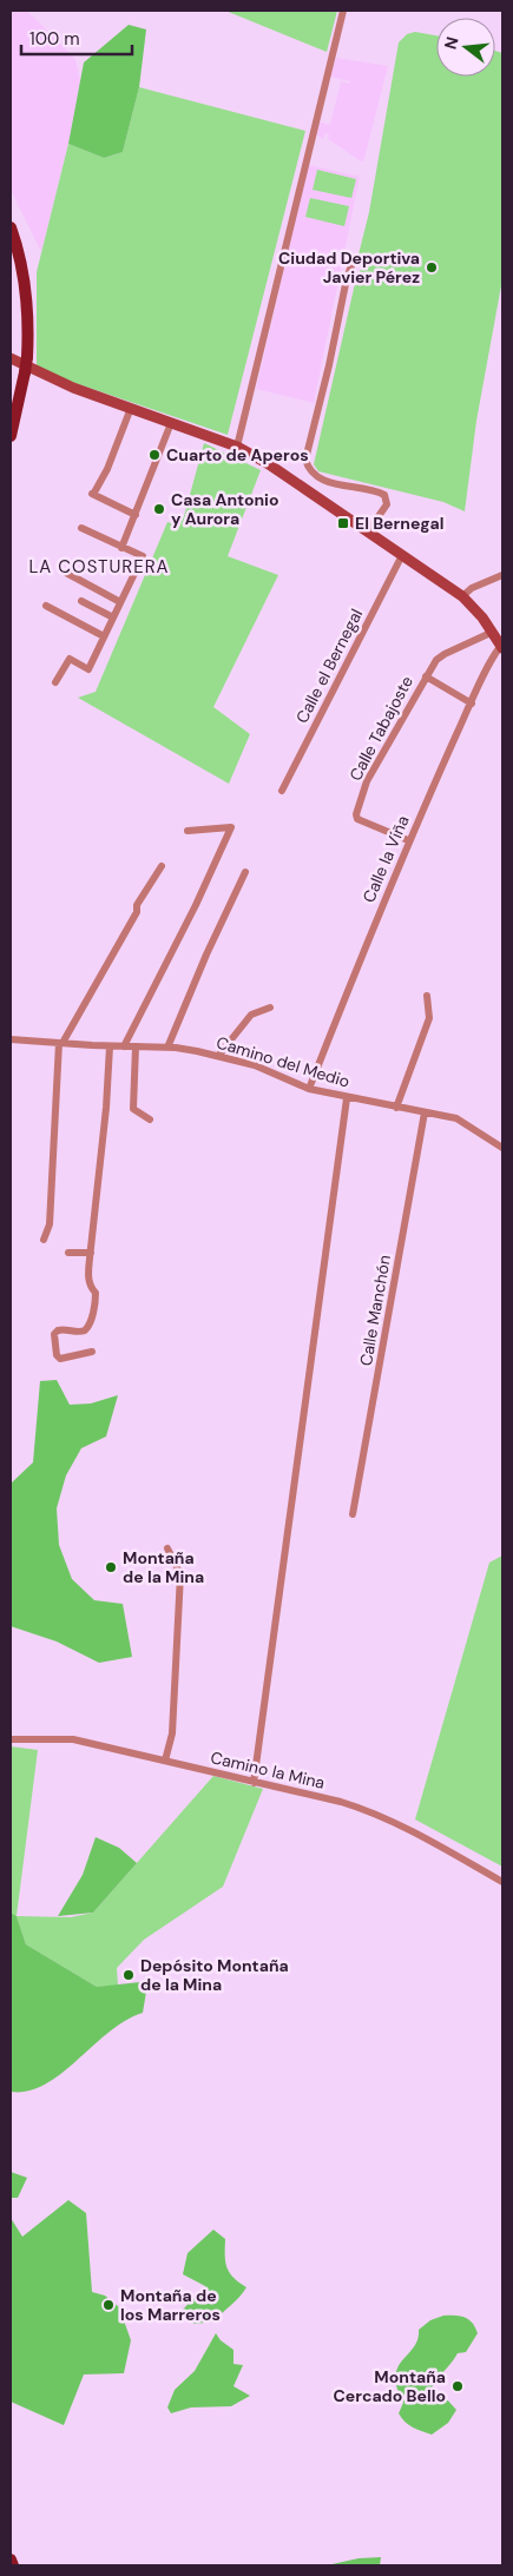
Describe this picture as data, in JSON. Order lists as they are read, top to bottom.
{
  "streets": {
    "street": [
      "Calle el Bernegal",
      "Calle Tabajoste",
      "Calle la Viña",
      "Camino del Medio",
      "Calle Manchón",
      "Camino la Mina"
    ]
  },
  "crossings": [
    ["Calle Tabajoste", "Calle la Viña"],
    ["Calle la Viña", "Camino del Medio"],
    ["Camino del Medio", "Calle Manchón"]
  ],
  "districts": ["LA COSTURERA"],
  "places": {
    "other": [
      "Ciudad Deportiva Javier Pérez",
      "Cuarto de Aperos",
      "Casa Antonio y Aurora",
      "Montaña de la Mina",
      "Depósito Montaña de la Mina",
      "Montaña de los Marreros",
      "Montaña Cercado Bello"
    ],
    "transit": ["El Bernegal"]
  },
  "scale_bar": "100 m",
  "north": "left"
}
